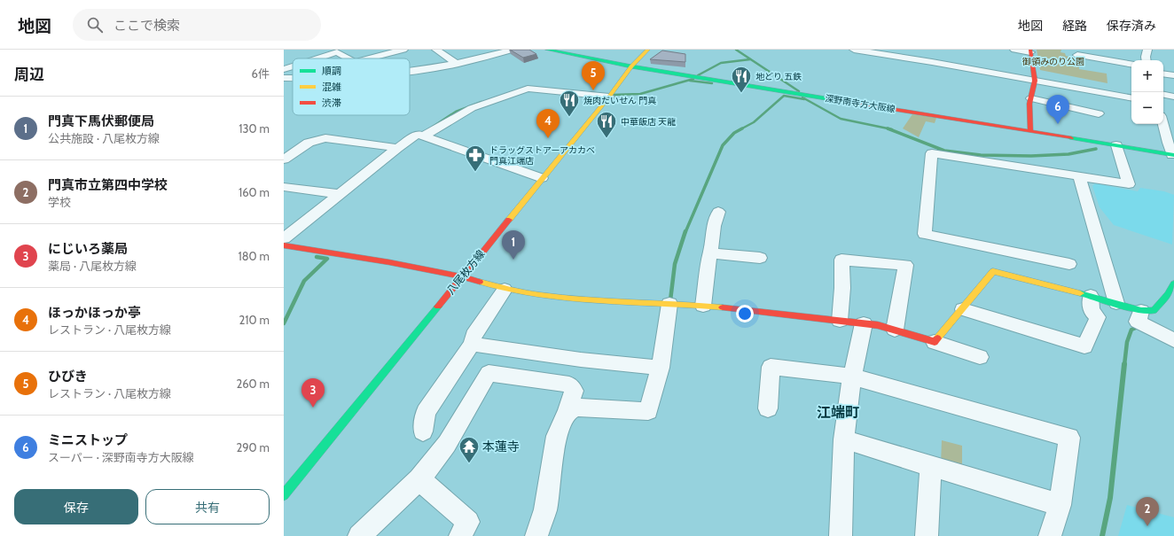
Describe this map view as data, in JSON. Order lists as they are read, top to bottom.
{
  "streets": {
    "main road": ["深野南寺方大阪線", "八尾枚方線"]
  },
  "crossings": [
    ["深野南寺方大阪線", "八尾枚方線"]
  ],
  "districts": ["江端町"],
  "parks": ["御領みのり公園"],
  "places": {
    "restaurant": ["地どり 五鉄", "焼肉だいせん 門真", "中華飯店 天龍"],
    "pharmacy": ["ドラッグストアーアカカベ 門真江端店"],
    "temple": ["本蓮寺"]
  },
  "legend": ["順調", "混雑", "渋滞"],
  "page": {
    "header": "地図",
    "search": "ここで検索",
    "nav": ["地図", "経路", "保存済み"],
    "heading": ["周辺", "6件"],
    "map_buttons": ["+", "−"],
    "pins": [
      "5",
      "6",
      "4",
      "1",
      "3",
      "2"
    ],
    "list": [
      {
        "mark": "1",
        "name": "門真下馬伏郵便局",
        "note": "公共施設 · 八尾枚方線",
        "value": "130 m"
      },
      {
        "mark": "2",
        "name": "門真市立第四中学校",
        "note": "学校",
        "value": "160 m"
      },
      {
        "mark": "3",
        "name": "にじいろ薬局",
        "note": "薬局 · 八尾枚方線",
        "value": "180 m"
      },
      {
        "mark": "4",
        "name": "ほっかほっか亭",
        "note": "レストラン · 八尾枚方線",
        "value": "210 m"
      },
      {
        "mark": "5",
        "name": "ひびき",
        "note": "レストラン · 八尾枚方線",
        "value": "260 m"
      },
      {
        "mark": "6",
        "name": "ミニストップ",
        "note": "スーパー · 深野南寺方大阪線",
        "value": "290 m"
      }
    ],
    "buttons": ["保存", "共有"]
  }
}
